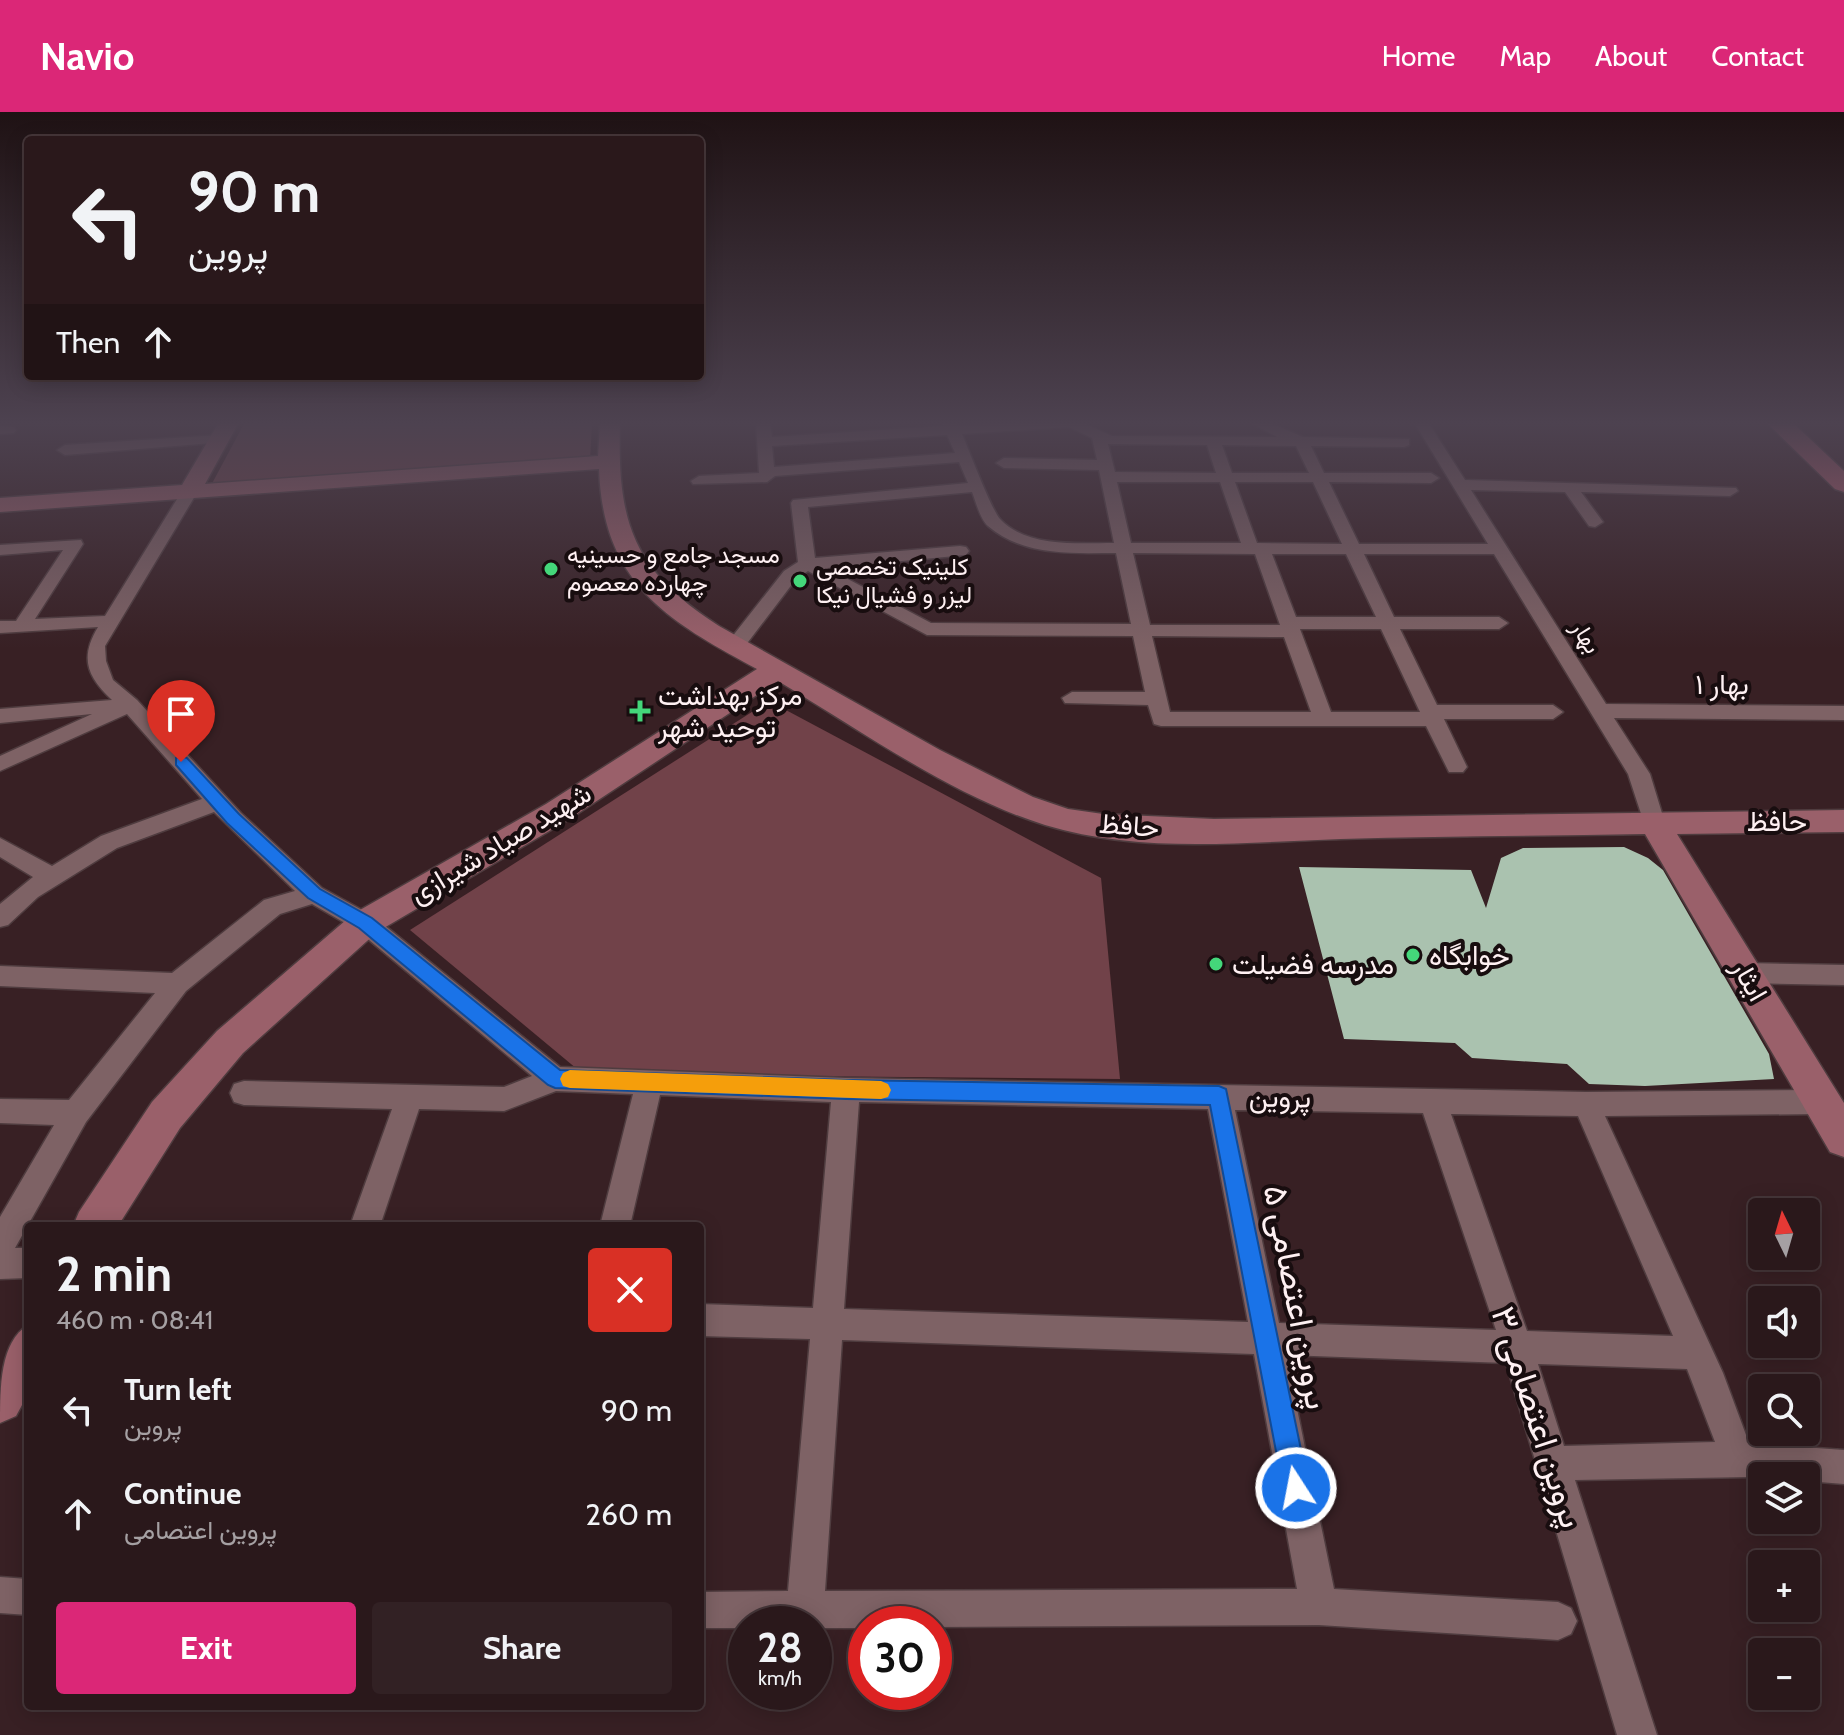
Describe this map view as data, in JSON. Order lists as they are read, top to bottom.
{
  "streets": {
    "main road": ["حافظ", "شهید صیاد شیرازی", "ایثار"],
    "street": [
      "بهار",
      "بهار ۱",
      "پروین",
      "پروین اعتصامی ۵",
      "پروین اعتصامی ۳"
    ]
  },
  "crossings": [
    ["بهار", "بهار ۱"],
    ["بهار", "حافظ"],
    ["بهار", "ایثار"],
    ["حافظ", "شهید صیاد شیرازی"],
    ["حافظ", "ایثار"],
    ["ایثار", "پروین"],
    ["پروین", "پروین اعتصامی ۵"],
    ["پروین", "پروین اعتصامی ۳"]
  ],
  "places": {
    "other": [
      "مسجد جامع و حسینیه چهارده معصوم",
      "کلینیک تخصصی لیزر و فشیال نیکا",
      "خوابگاه",
      "مدرسه فضیلت"
    ],
    "health": ["مرکز بهداشت توحید شهر"]
  },
  "north": "top",
  "page": {
    "header": "Navio",
    "nav": [
      "Home",
      "Map",
      "About",
      "Contact"
    ],
    "turn": ["90 m", "پروین"],
    "then": "Then",
    "map_buttons": ["+", "−"],
    "heading": ["2 min", "460 m · 08:41"],
    "list": [
      {
        "name": "Turn left",
        "note": "پروین",
        "value": "90 m"
      },
      {
        "name": "Continue",
        "note": "پروین اعتصامی",
        "value": "260 m"
      }
    ],
    "buttons": ["Exit", "Share"],
    "speed": "28 km/h",
    "limit": "30"
  }
}
